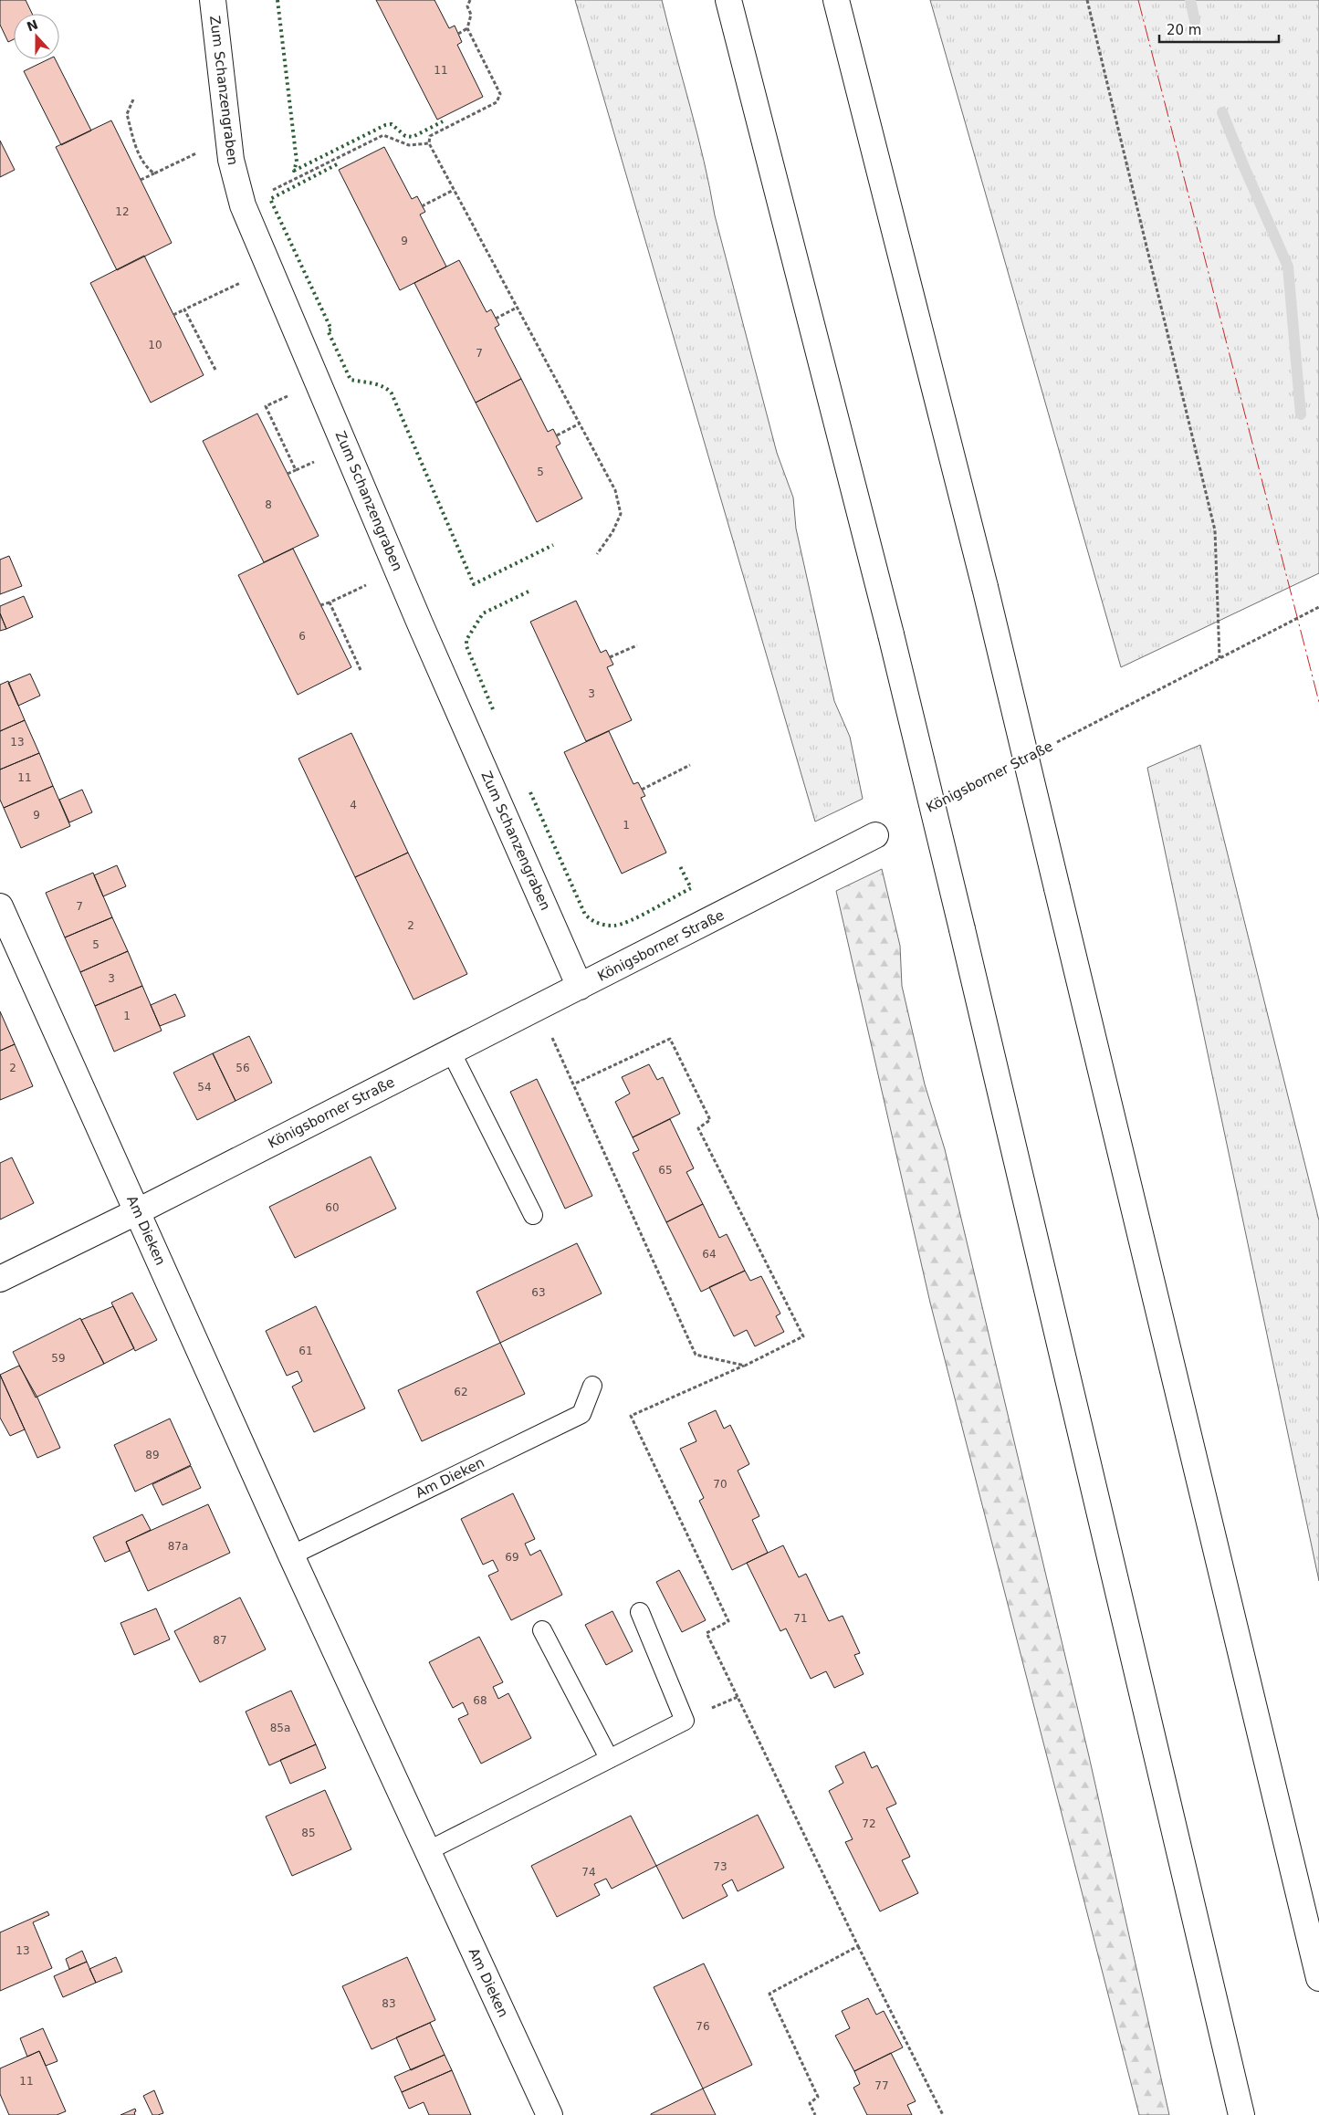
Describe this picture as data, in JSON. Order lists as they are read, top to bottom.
{
  "streets": {
    "main road": ["Zum Schanzengraben", "Königsborner Straße", "Am Dieken"]
  },
  "crossings": [
    ["Zum Schanzengraben", "Königsborner Straße"],
    ["Königsborner Straße", "Am Dieken"]
  ],
  "house_numbers": [
    "11",
    "12",
    "9",
    "10",
    "7",
    "5",
    "8",
    "6",
    "3",
    "13",
    "11",
    "4",
    "9",
    "1",
    "7",
    "2",
    "5",
    "3",
    "1",
    "2",
    "56",
    "54",
    "65",
    "60",
    "64",
    "63",
    "61",
    "59",
    "62",
    "89",
    "70",
    "87a",
    "69",
    "71",
    "87",
    "68",
    "85a",
    "72",
    "85",
    "73",
    "74",
    "13",
    "83",
    "76",
    "11",
    "77"
  ],
  "scale_bar": "20 m",
  "north": "top"
}
